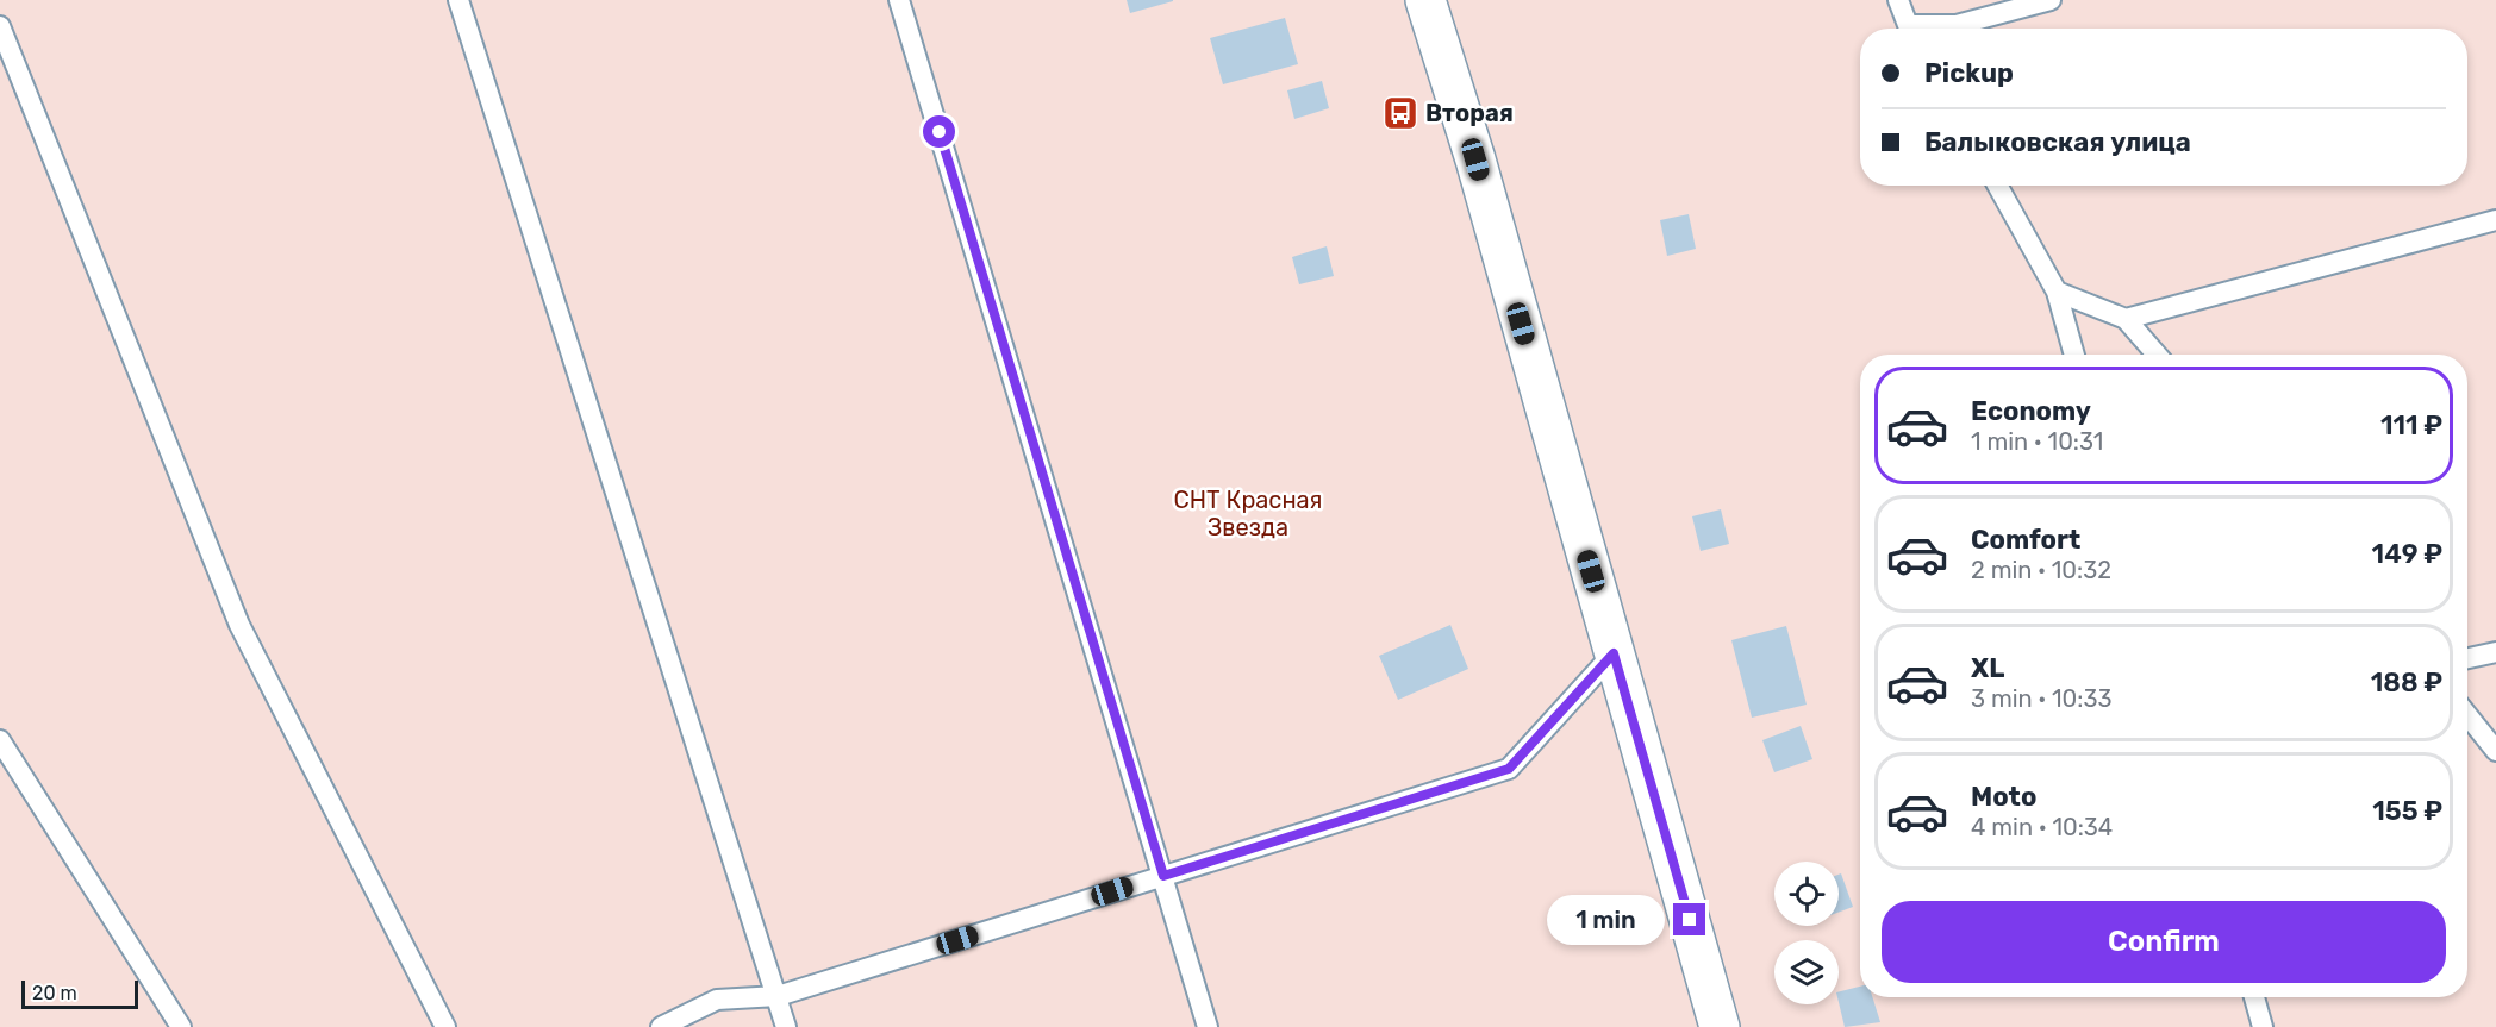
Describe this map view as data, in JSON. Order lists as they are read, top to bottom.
{
  "parks": ["СНТ Красная Звезда"],
  "places": {
    "bus stop": ["Вторая"]
  },
  "scale_bar": "20 m",
  "page": {
    "banner": ["Pickup", "Балыковская улица"],
    "list": [
      {
        "name": "Economy",
        "note": "1 min · 10:31",
        "value": "111 ₽"
      },
      {
        "name": "Comfort",
        "note": "2 min · 10:32",
        "value": "149 ₽"
      },
      {
        "name": "XL",
        "note": "3 min · 10:33",
        "value": "188 ₽"
      },
      {
        "name": "Moto",
        "note": "4 min · 10:34",
        "value": "155 ₽"
      }
    ],
    "buttons": "Confirm",
    "bubble": "1 min",
    "scale": "20 m"
  }
}
